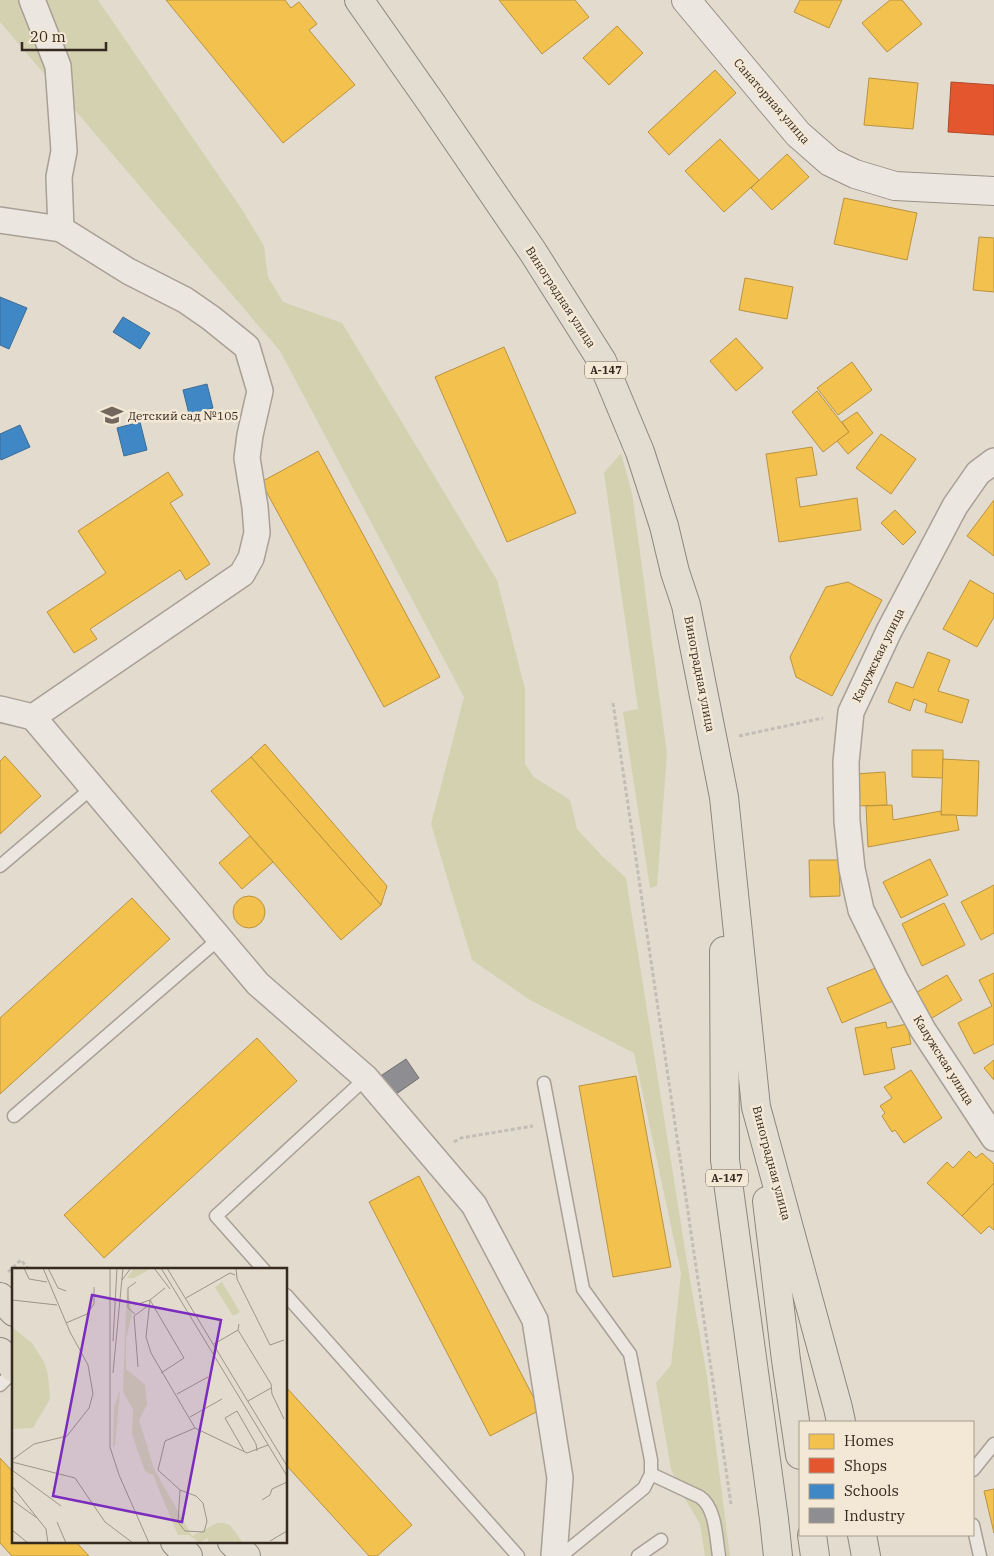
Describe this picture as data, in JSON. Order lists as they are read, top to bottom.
{
  "streets": {
    "main road": ["Виноградная улица", "А-147"],
    "street": ["Санаторная улица", "Калужская улица"]
  },
  "crossings": [
    ["Виноградная улица", "А-147"]
  ],
  "places": {
    "school or university": ["Детский сад №105"]
  },
  "legend": [
    "Homes",
    "Shops",
    "Schools",
    "Industry"
  ],
  "scale_bar": "20 m"
}
